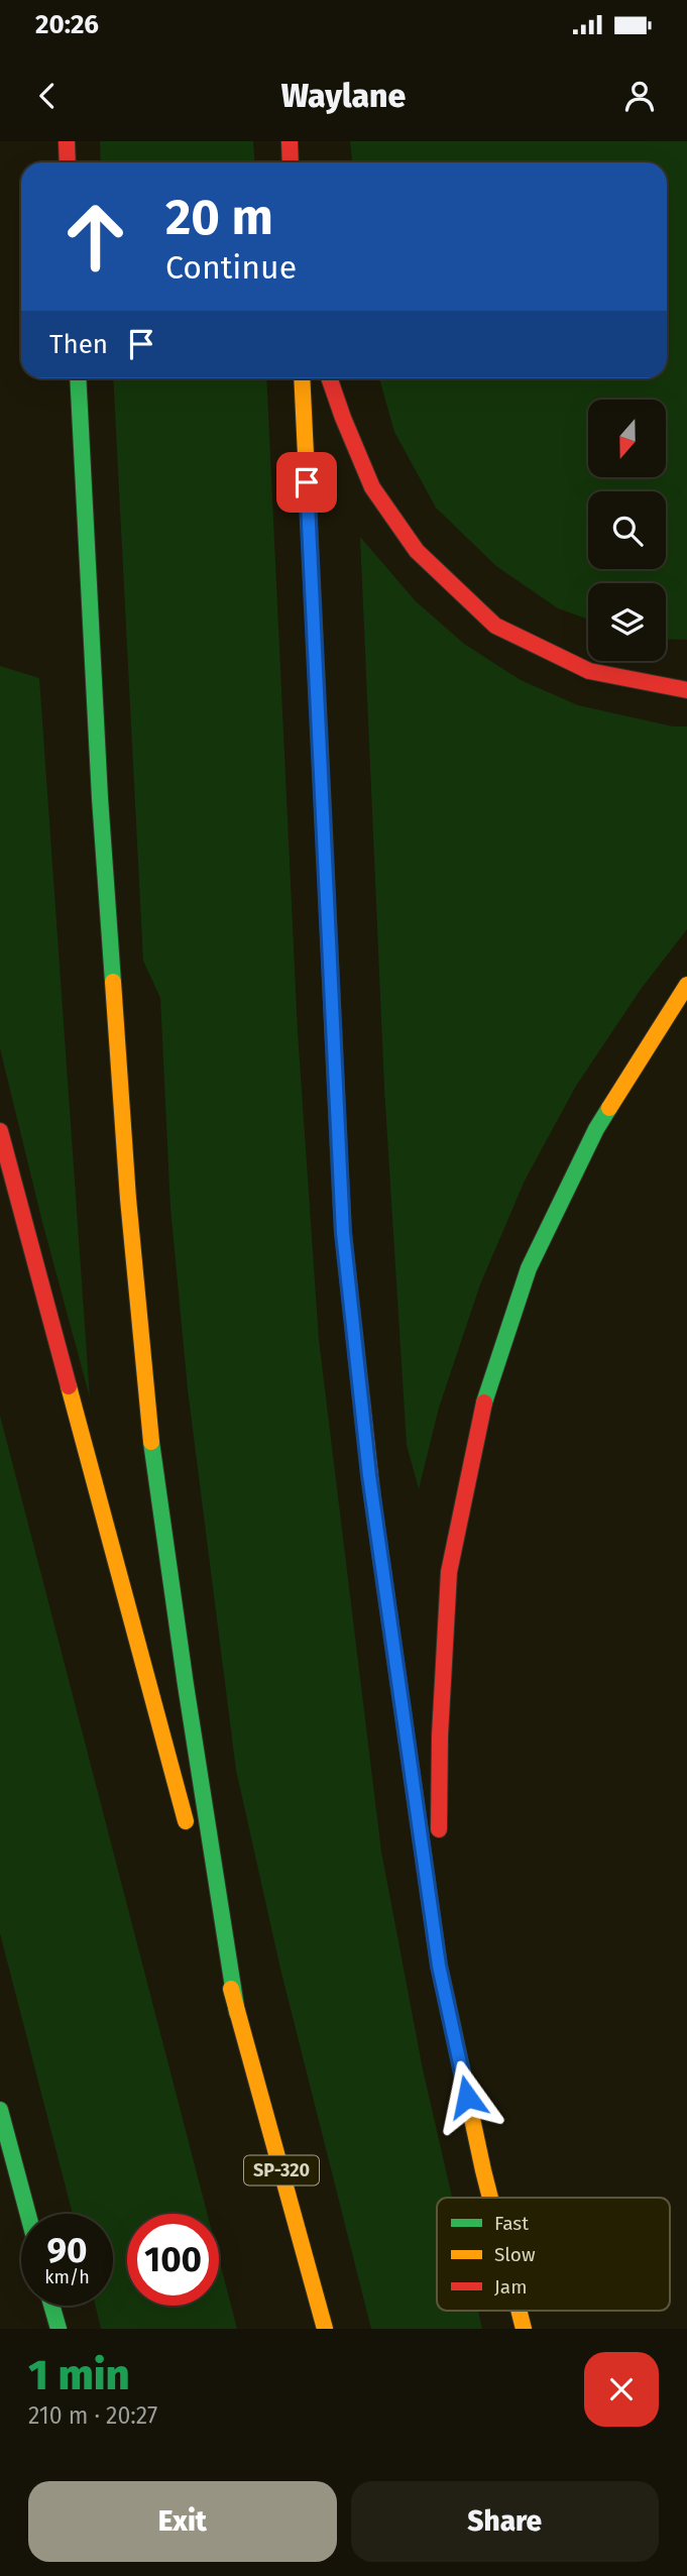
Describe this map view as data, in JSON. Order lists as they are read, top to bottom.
{
  "streets": {
    "main road": ["SP-320"]
  },
  "legend": ["Fast", "Slow", "Jam"],
  "north": "bottom",
  "page": {
    "status": "20:26",
    "header": "Waylane",
    "turn": ["20 m", "Continue"],
    "then": "Then",
    "speed": "90 km/h",
    "limit": "100",
    "heading": ["1 min", "210 m · 20:27"],
    "buttons": ["Exit", "Share"]
  }
}
